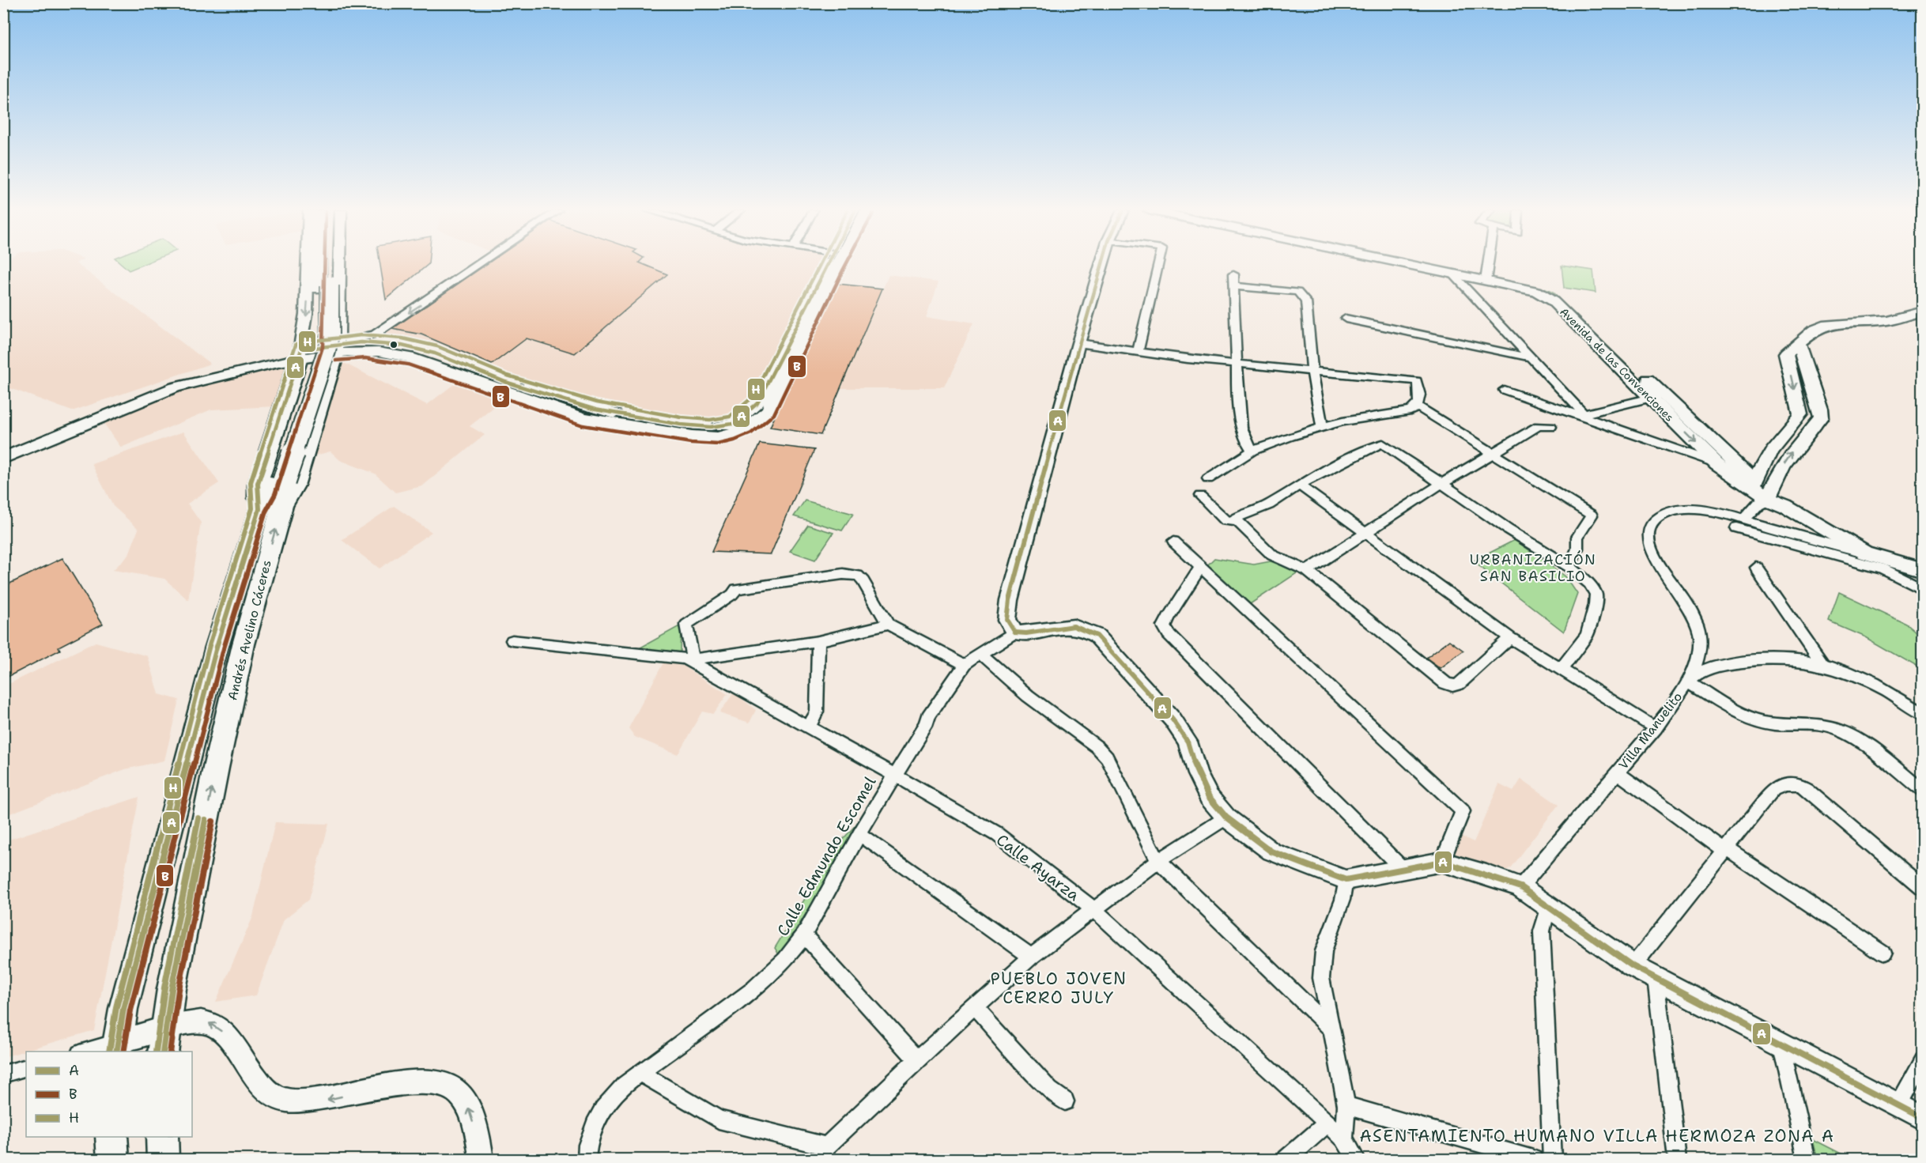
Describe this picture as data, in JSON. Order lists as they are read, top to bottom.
{
  "streets": {
    "highway": ["Andrés Avelino Cáceres"],
    "street": [
      "Avenida de las Convenciones",
      "Villa Manuelito",
      "Calle Edmundo Escomel",
      "Calle Ayarza"
    ]
  },
  "crossings": [
    ["Avenida de las Convenciones", "Villa Manuelito"],
    ["Calle Edmundo Escomel", "Calle Ayarza"]
  ],
  "districts": ["URBANIZACIÓN SAN BASILIO", "PUEBLO JOVEN CERRO JULY", "ASENTAMIENTO HUMANO VILLA HERMOZA ZONA A"],
  "lines": ["transit line A", "transit line B", "transit line H"],
  "legend": ["A", "B", "H"]
}
